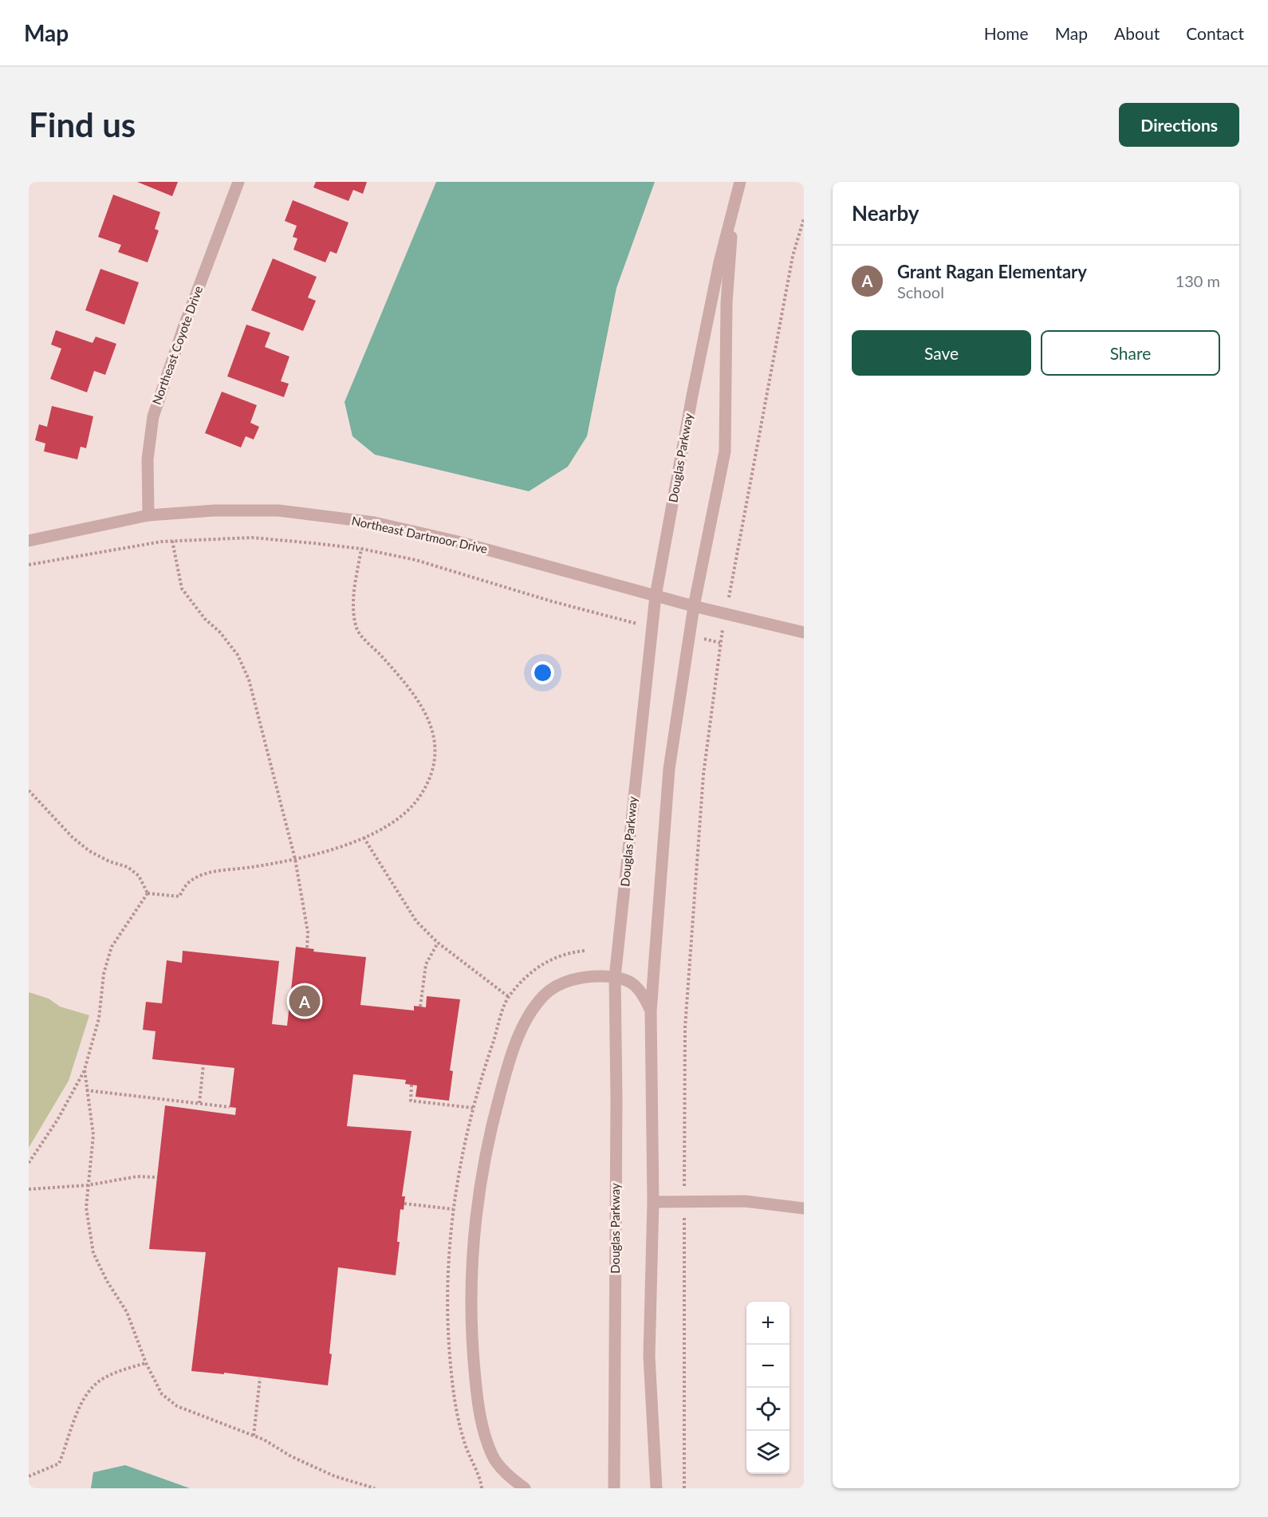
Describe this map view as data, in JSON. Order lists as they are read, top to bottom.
{
  "streets": {
    "street": ["Northeast Coyote Drive", "Douglas Parkway", "Northeast Dartmoor Drive"]
  },
  "crossings": [
    ["Northeast Coyote Drive", "Northeast Dartmoor Drive"],
    ["Douglas Parkway", "Northeast Dartmoor Drive"]
  ],
  "page": {
    "header": "Map",
    "nav": [
      "Home",
      "Map",
      "About",
      "Contact"
    ],
    "buttons": [
      "Directions",
      ["Save", "Share"]
    ],
    "title": "Find us",
    "heading": "Nearby",
    "list": [
      {
        "mark": "A",
        "name": "Grant Ragan Elementary",
        "note": "School",
        "value": "130 m"
      }
    ],
    "pins": "A",
    "map_buttons": ["+", "−"]
  }
}
